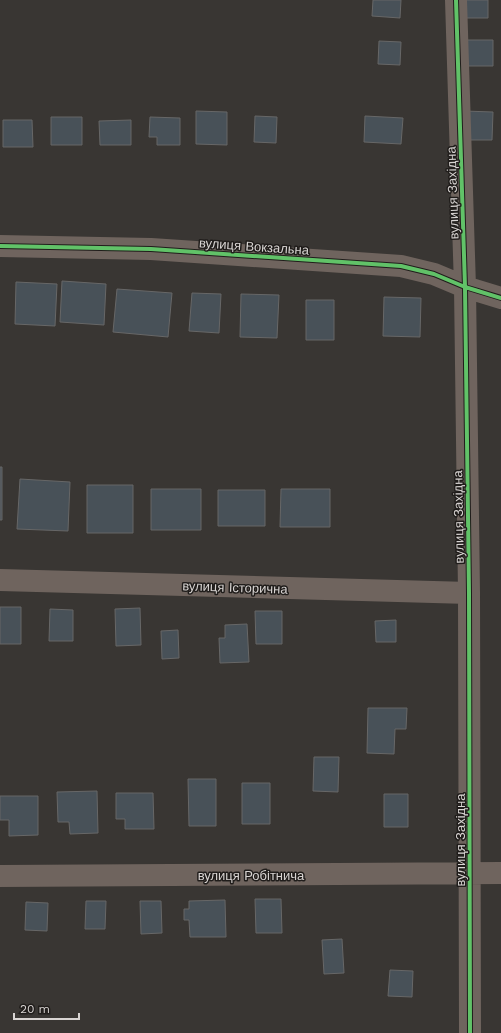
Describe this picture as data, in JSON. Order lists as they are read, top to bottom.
{
  "streets": {
    "street": [
      "вулиця Західна",
      "вулиця Вокзальна",
      "вулиця Історична",
      "вулиця Робітнича"
    ]
  },
  "crossings": [
    ["вулиця Західна", "вулиця Вокзальна"],
    ["вулиця Західна", "вулиця Історична"],
    ["вулиця Західна", "вулиця Робітнича"]
  ],
  "scale_bar": "20 m"
}
